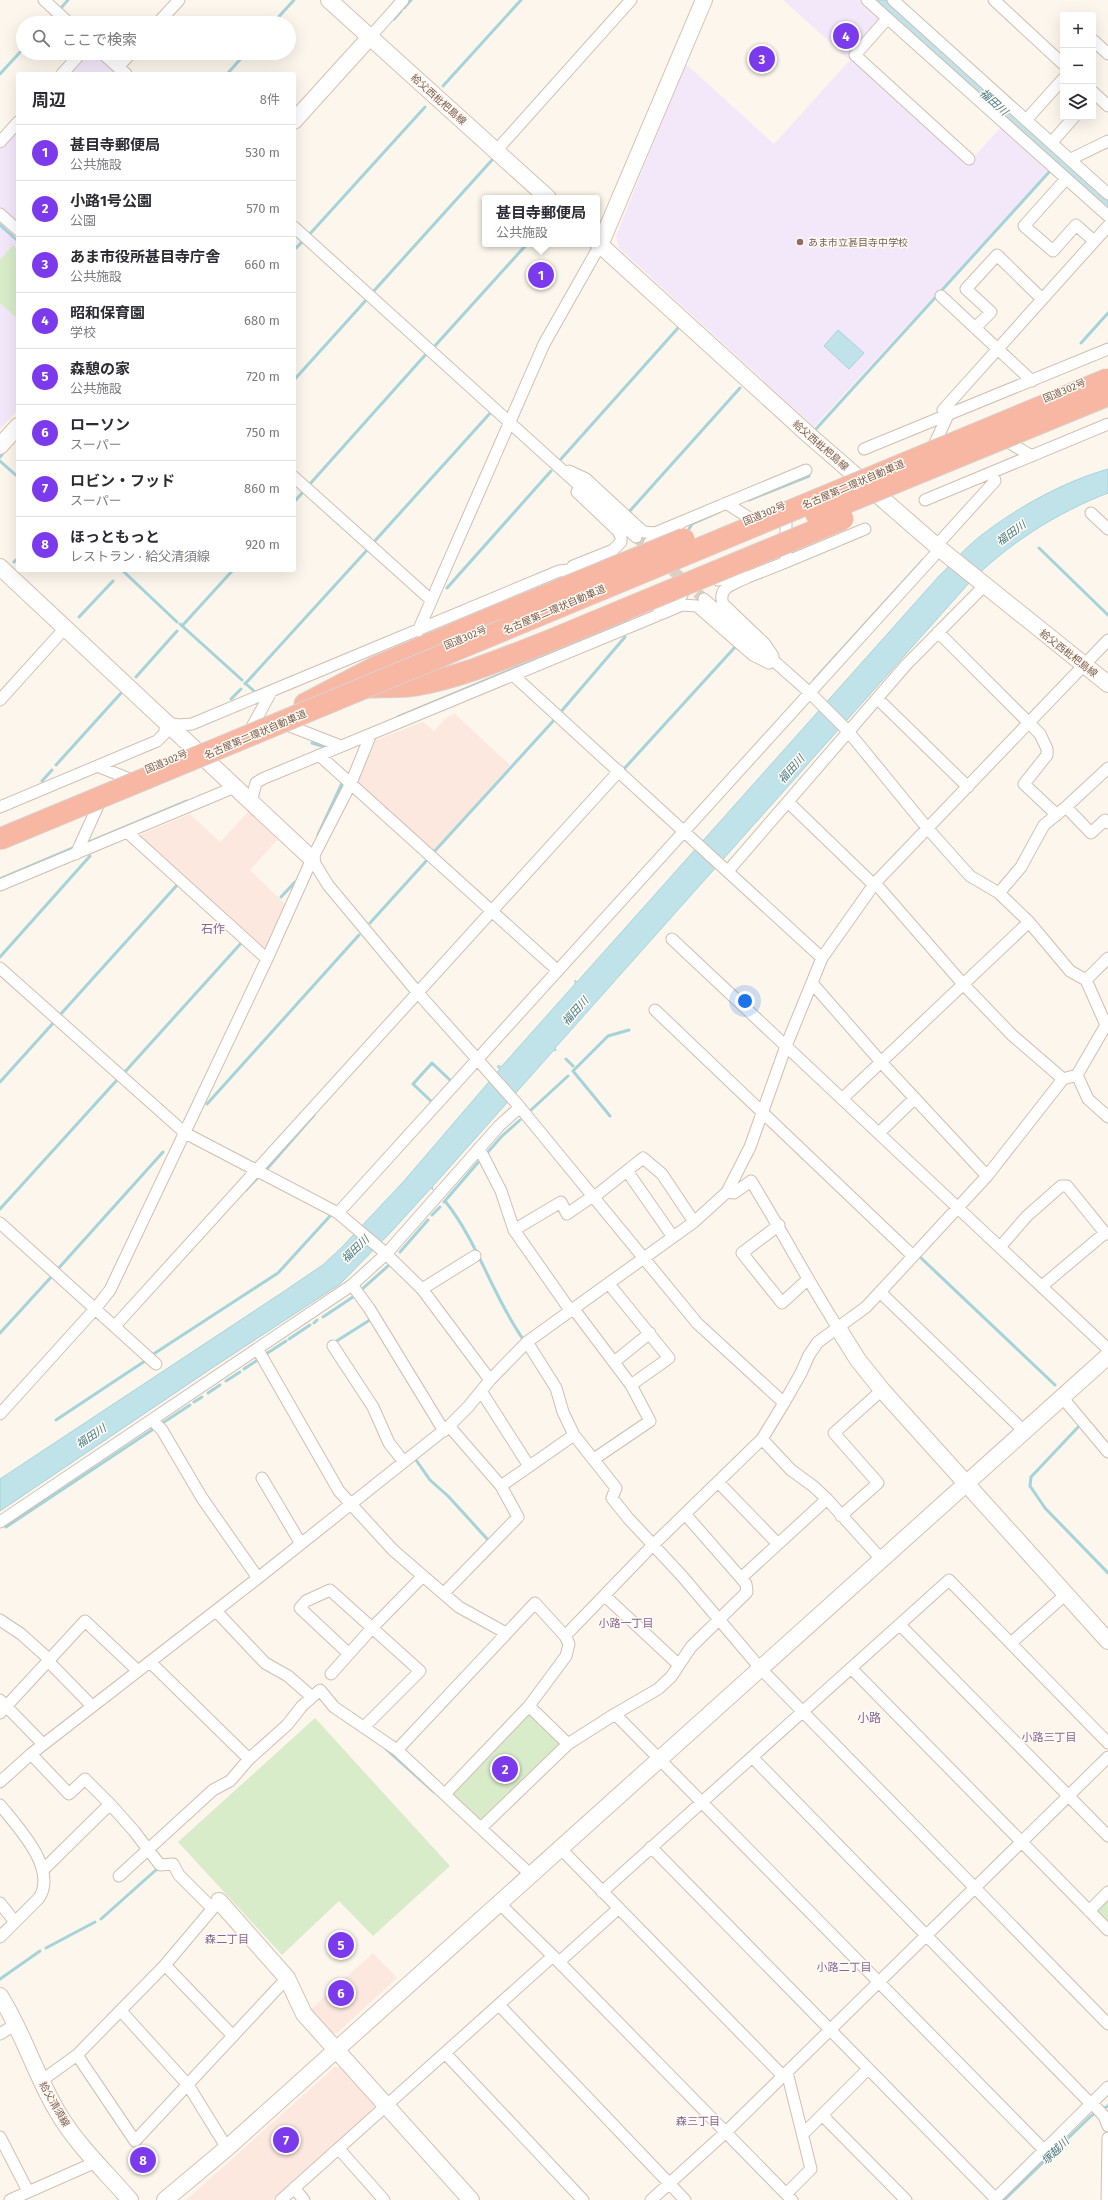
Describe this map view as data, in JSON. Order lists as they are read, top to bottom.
{
  "streets": {
    "highway": ["国道302号", "名古屋第二環状自動車道"],
    "street": ["給父西枇杷島線", "給父清須線"]
  },
  "crossings": [
    ["給父西枇杷島線", "国道302号"]
  ],
  "districts": [
    "石作",
    "小路一丁目",
    "小路",
    "小路三丁目",
    "森二丁目",
    "小路二丁目",
    "森三丁目"
  ],
  "water": ["福田川", "塚越川"],
  "places": ["あま市立甚目寺中学校"],
  "page": {
    "map_buttons": ["+", "−"],
    "search": "ここで検索",
    "pins": [
      "4",
      "3",
      "1",
      "2",
      "5",
      "6",
      "7",
      "8"
    ],
    "heading": ["周辺", "8件"],
    "list": [
      {
        "mark": "1",
        "name": "甚目寺郵便局",
        "note": "公共施設",
        "value": "530 m"
      },
      {
        "mark": "2",
        "name": "小路1号公園",
        "note": "公園",
        "value": "570 m"
      },
      {
        "mark": "3",
        "name": "あま市役所甚目寺庁舎",
        "note": "公共施設",
        "value": "660 m"
      },
      {
        "mark": "4",
        "name": "昭和保育園",
        "note": "学校",
        "value": "680 m"
      },
      {
        "mark": "5",
        "name": "森憩の家",
        "note": "公共施設",
        "value": "720 m"
      },
      {
        "mark": "6",
        "name": "ローソン",
        "note": "スーパー",
        "value": "750 m"
      },
      {
        "mark": "7",
        "name": "ロビン・フッド",
        "note": "スーパー",
        "value": "860 m"
      },
      {
        "mark": "8",
        "name": "ほっともっと",
        "note": "レストラン · 給父清須線",
        "value": "920 m"
      }
    ],
    "popup": ["甚目寺郵便局", "公共施設"]
  }
}
